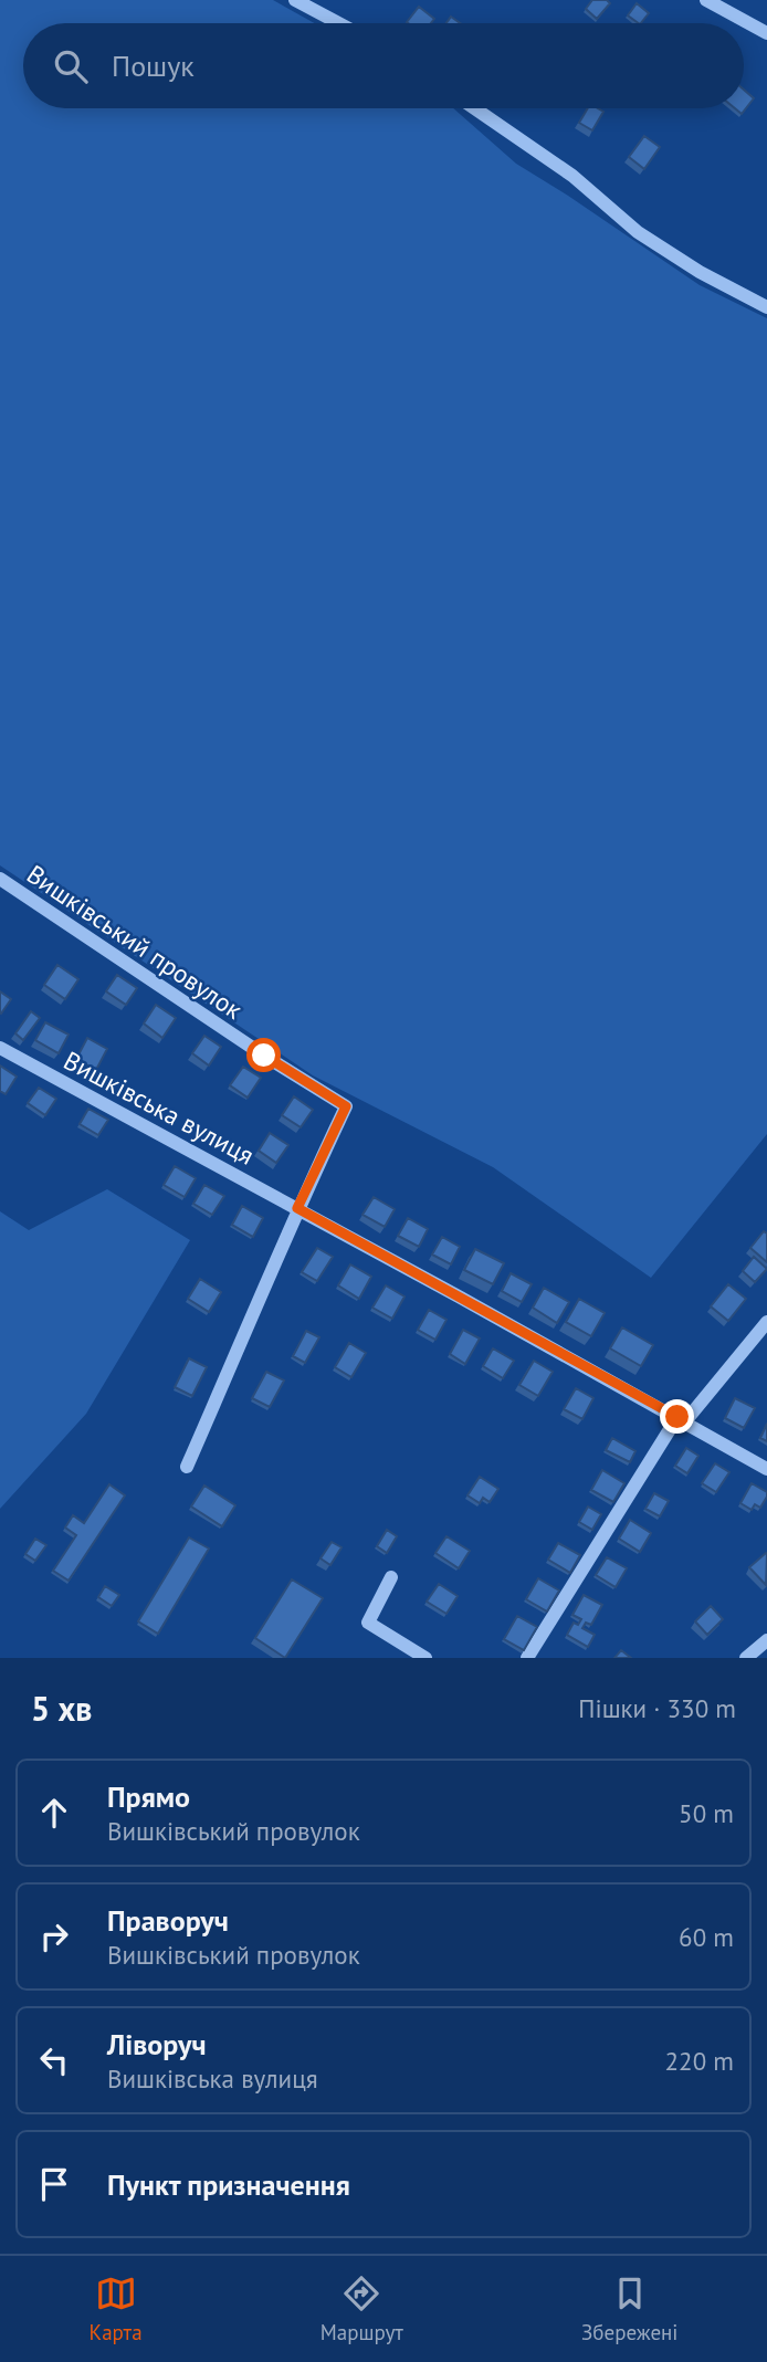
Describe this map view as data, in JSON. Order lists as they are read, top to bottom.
{
  "streets": {
    "street": ["Вишківський провулок", "Вишківська вулиця"]
  },
  "crossings": [
    ["Вишківський провулок", "Вишківська вулиця"]
  ],
  "page": {
    "search": "Пошук",
    "heading": ["5 хв", "Пішки · 330 m"],
    "list": [
      ["Прямо", "Вишківський провулок", "50 m"],
      ["Праворуч", "Вишківський провулок", "60 m"],
      ["Ліворуч", "Вишківська вулиця", "220 m"],
      "Пункт призначення"
    ],
    "nav": ["Карта", "Маршрут", "Збережені"]
  }
}
